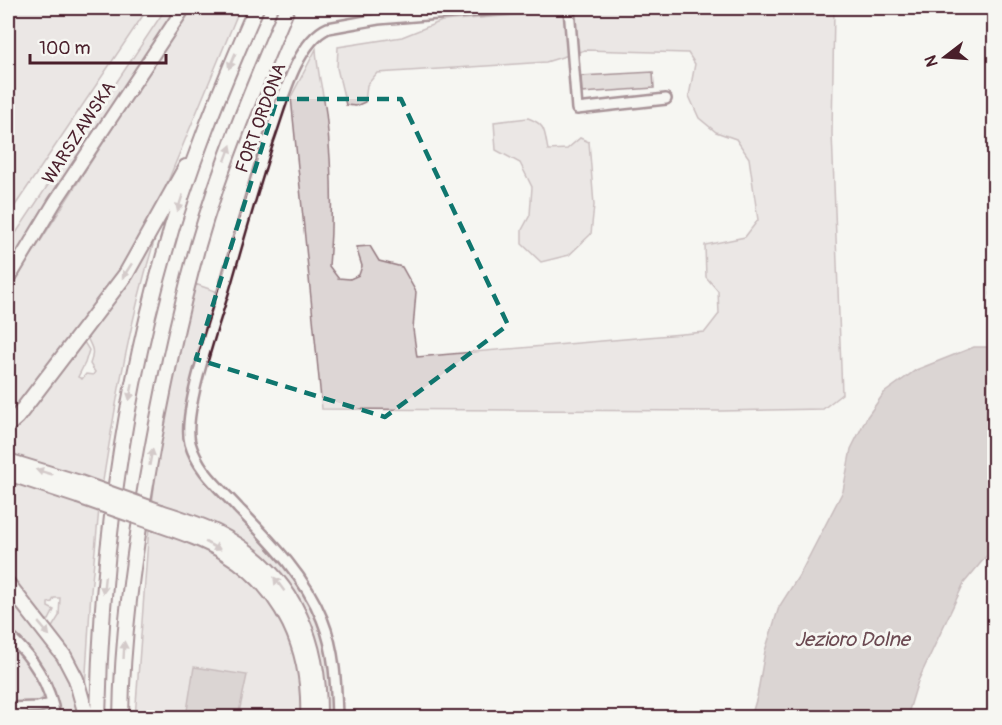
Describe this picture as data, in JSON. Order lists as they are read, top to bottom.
{
  "streets": {
    "main road": ["WARSZAWSKA"],
    "street": ["FORT ORDONA"]
  },
  "water": ["Jezioro Dolne"],
  "scale_bar": "100 m",
  "north": "left"
}
